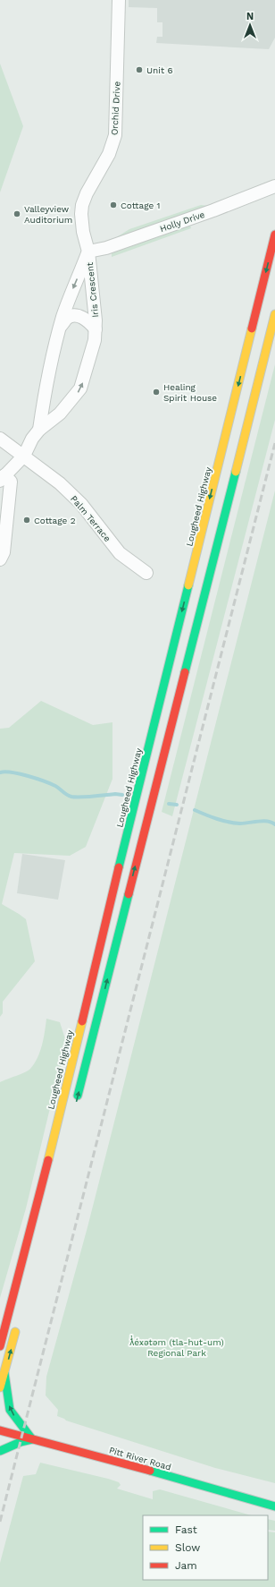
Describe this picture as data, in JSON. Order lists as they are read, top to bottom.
{
  "streets": {
    "main road": ["Lougheed Highway", "Pitt River Road"],
    "street": [
      "Orchid Drive",
      "Holly Drive",
      "Iris Crescent",
      "Palm Terrace"
    ]
  },
  "crossings": [
    ["Orchid Drive", "Holly Drive"],
    ["Orchid Drive", "Iris Crescent"],
    ["Holly Drive", "Iris Crescent"],
    ["Iris Crescent", "Palm Terrace"]
  ],
  "parks": ["ƛ̓éxətəm (tla-hut-um) Regional Park"],
  "places": [
    "Unit 6",
    "Cottage 1",
    "Valleyview Auditorium",
    "Healing Spirit House",
    "Cottage 2"
  ],
  "legend": ["Fast", "Slow", "Jam"],
  "north": "top"
}
